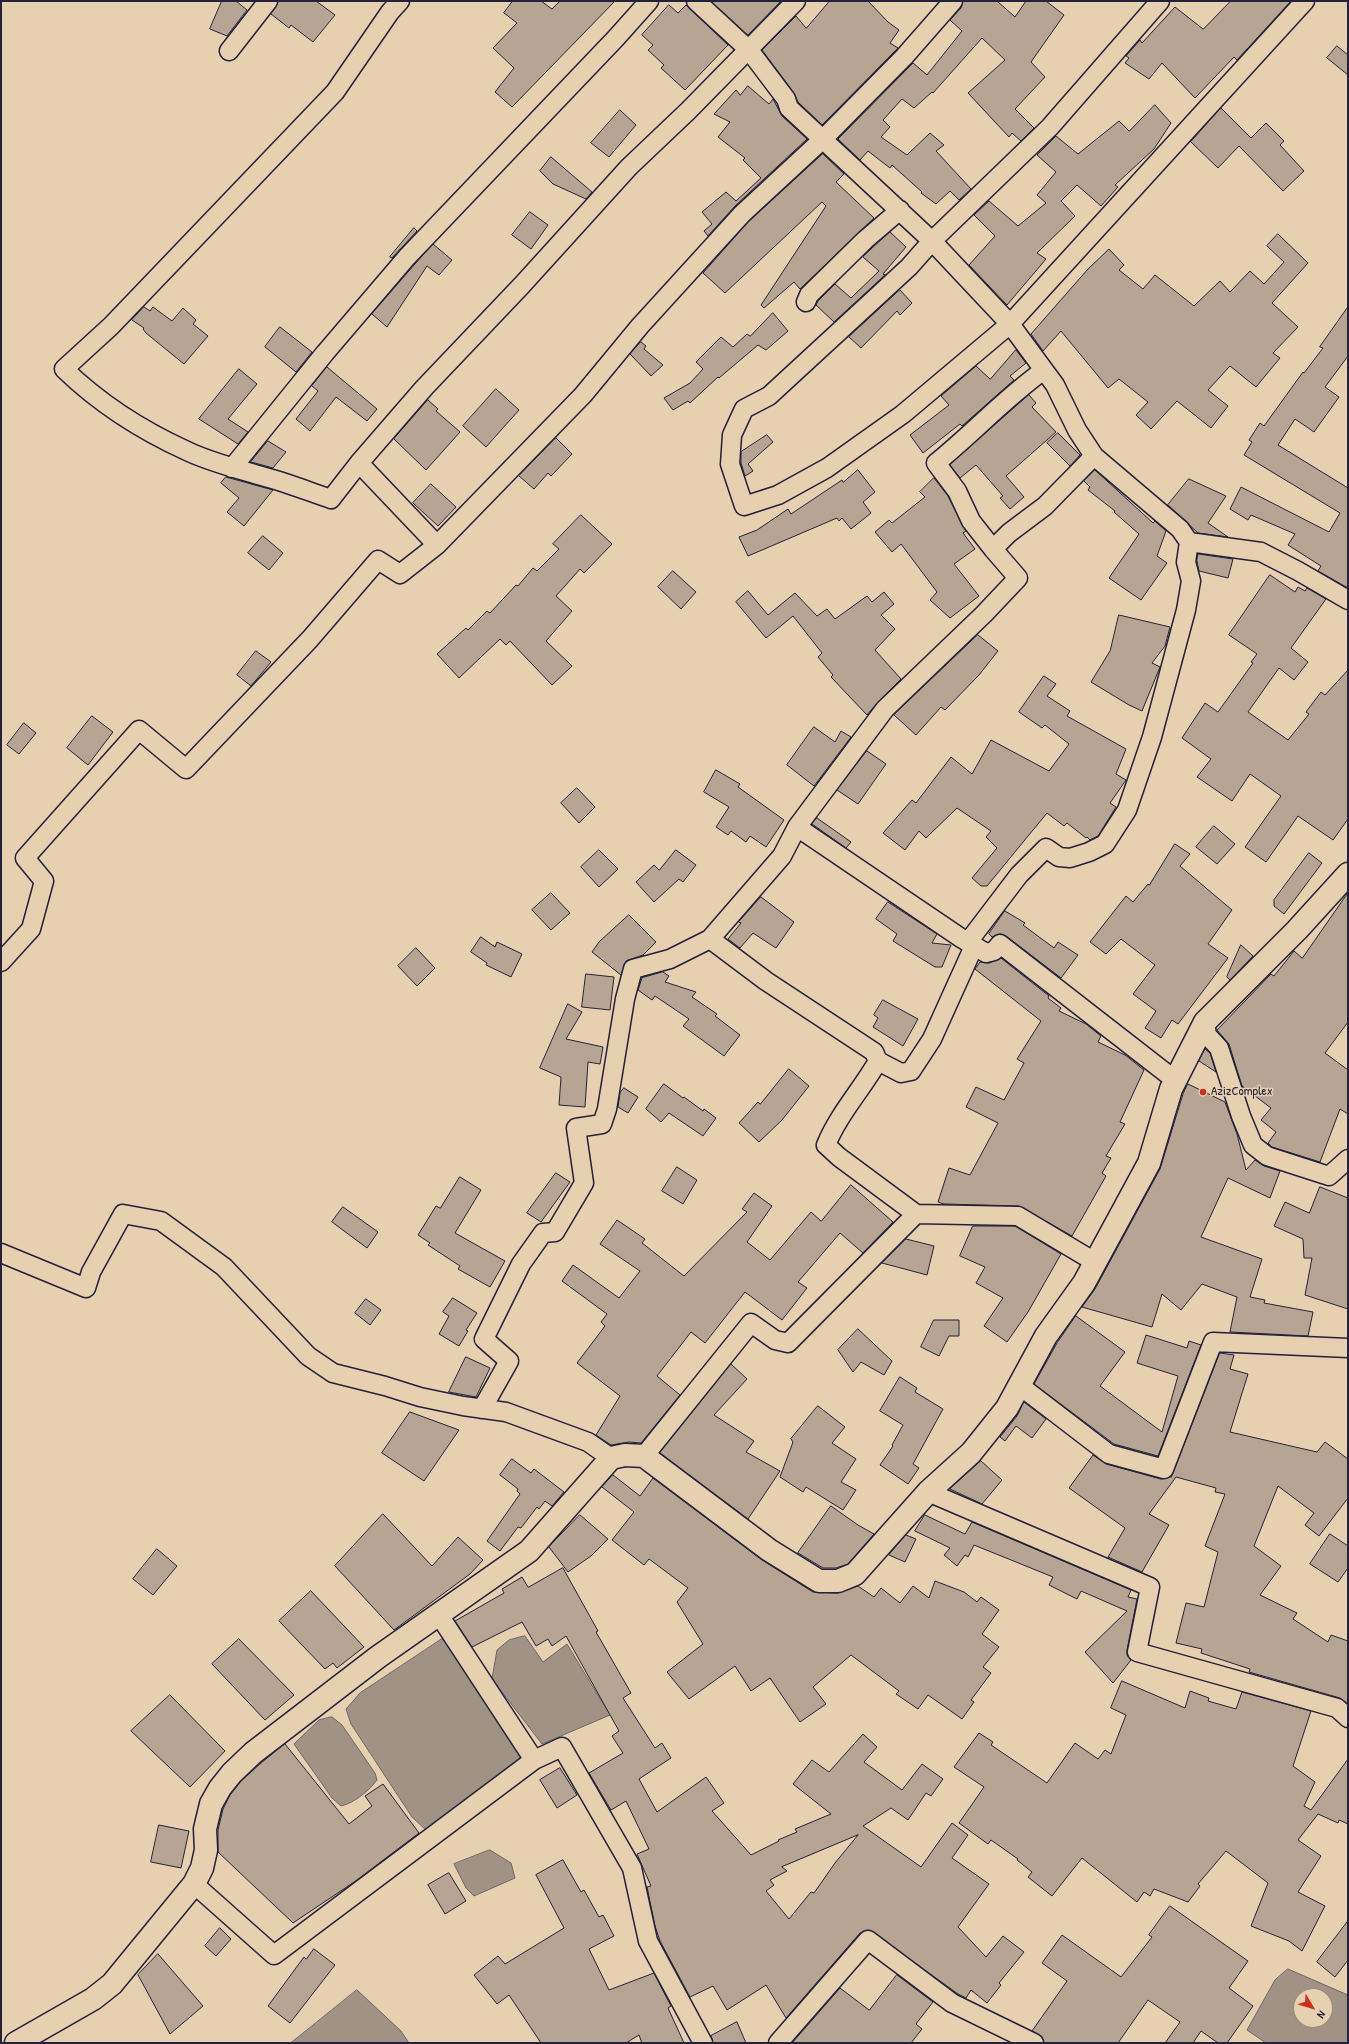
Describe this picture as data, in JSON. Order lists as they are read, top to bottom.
{
  "places": ["AzizComplex"],
  "north": "bottom right"
}
